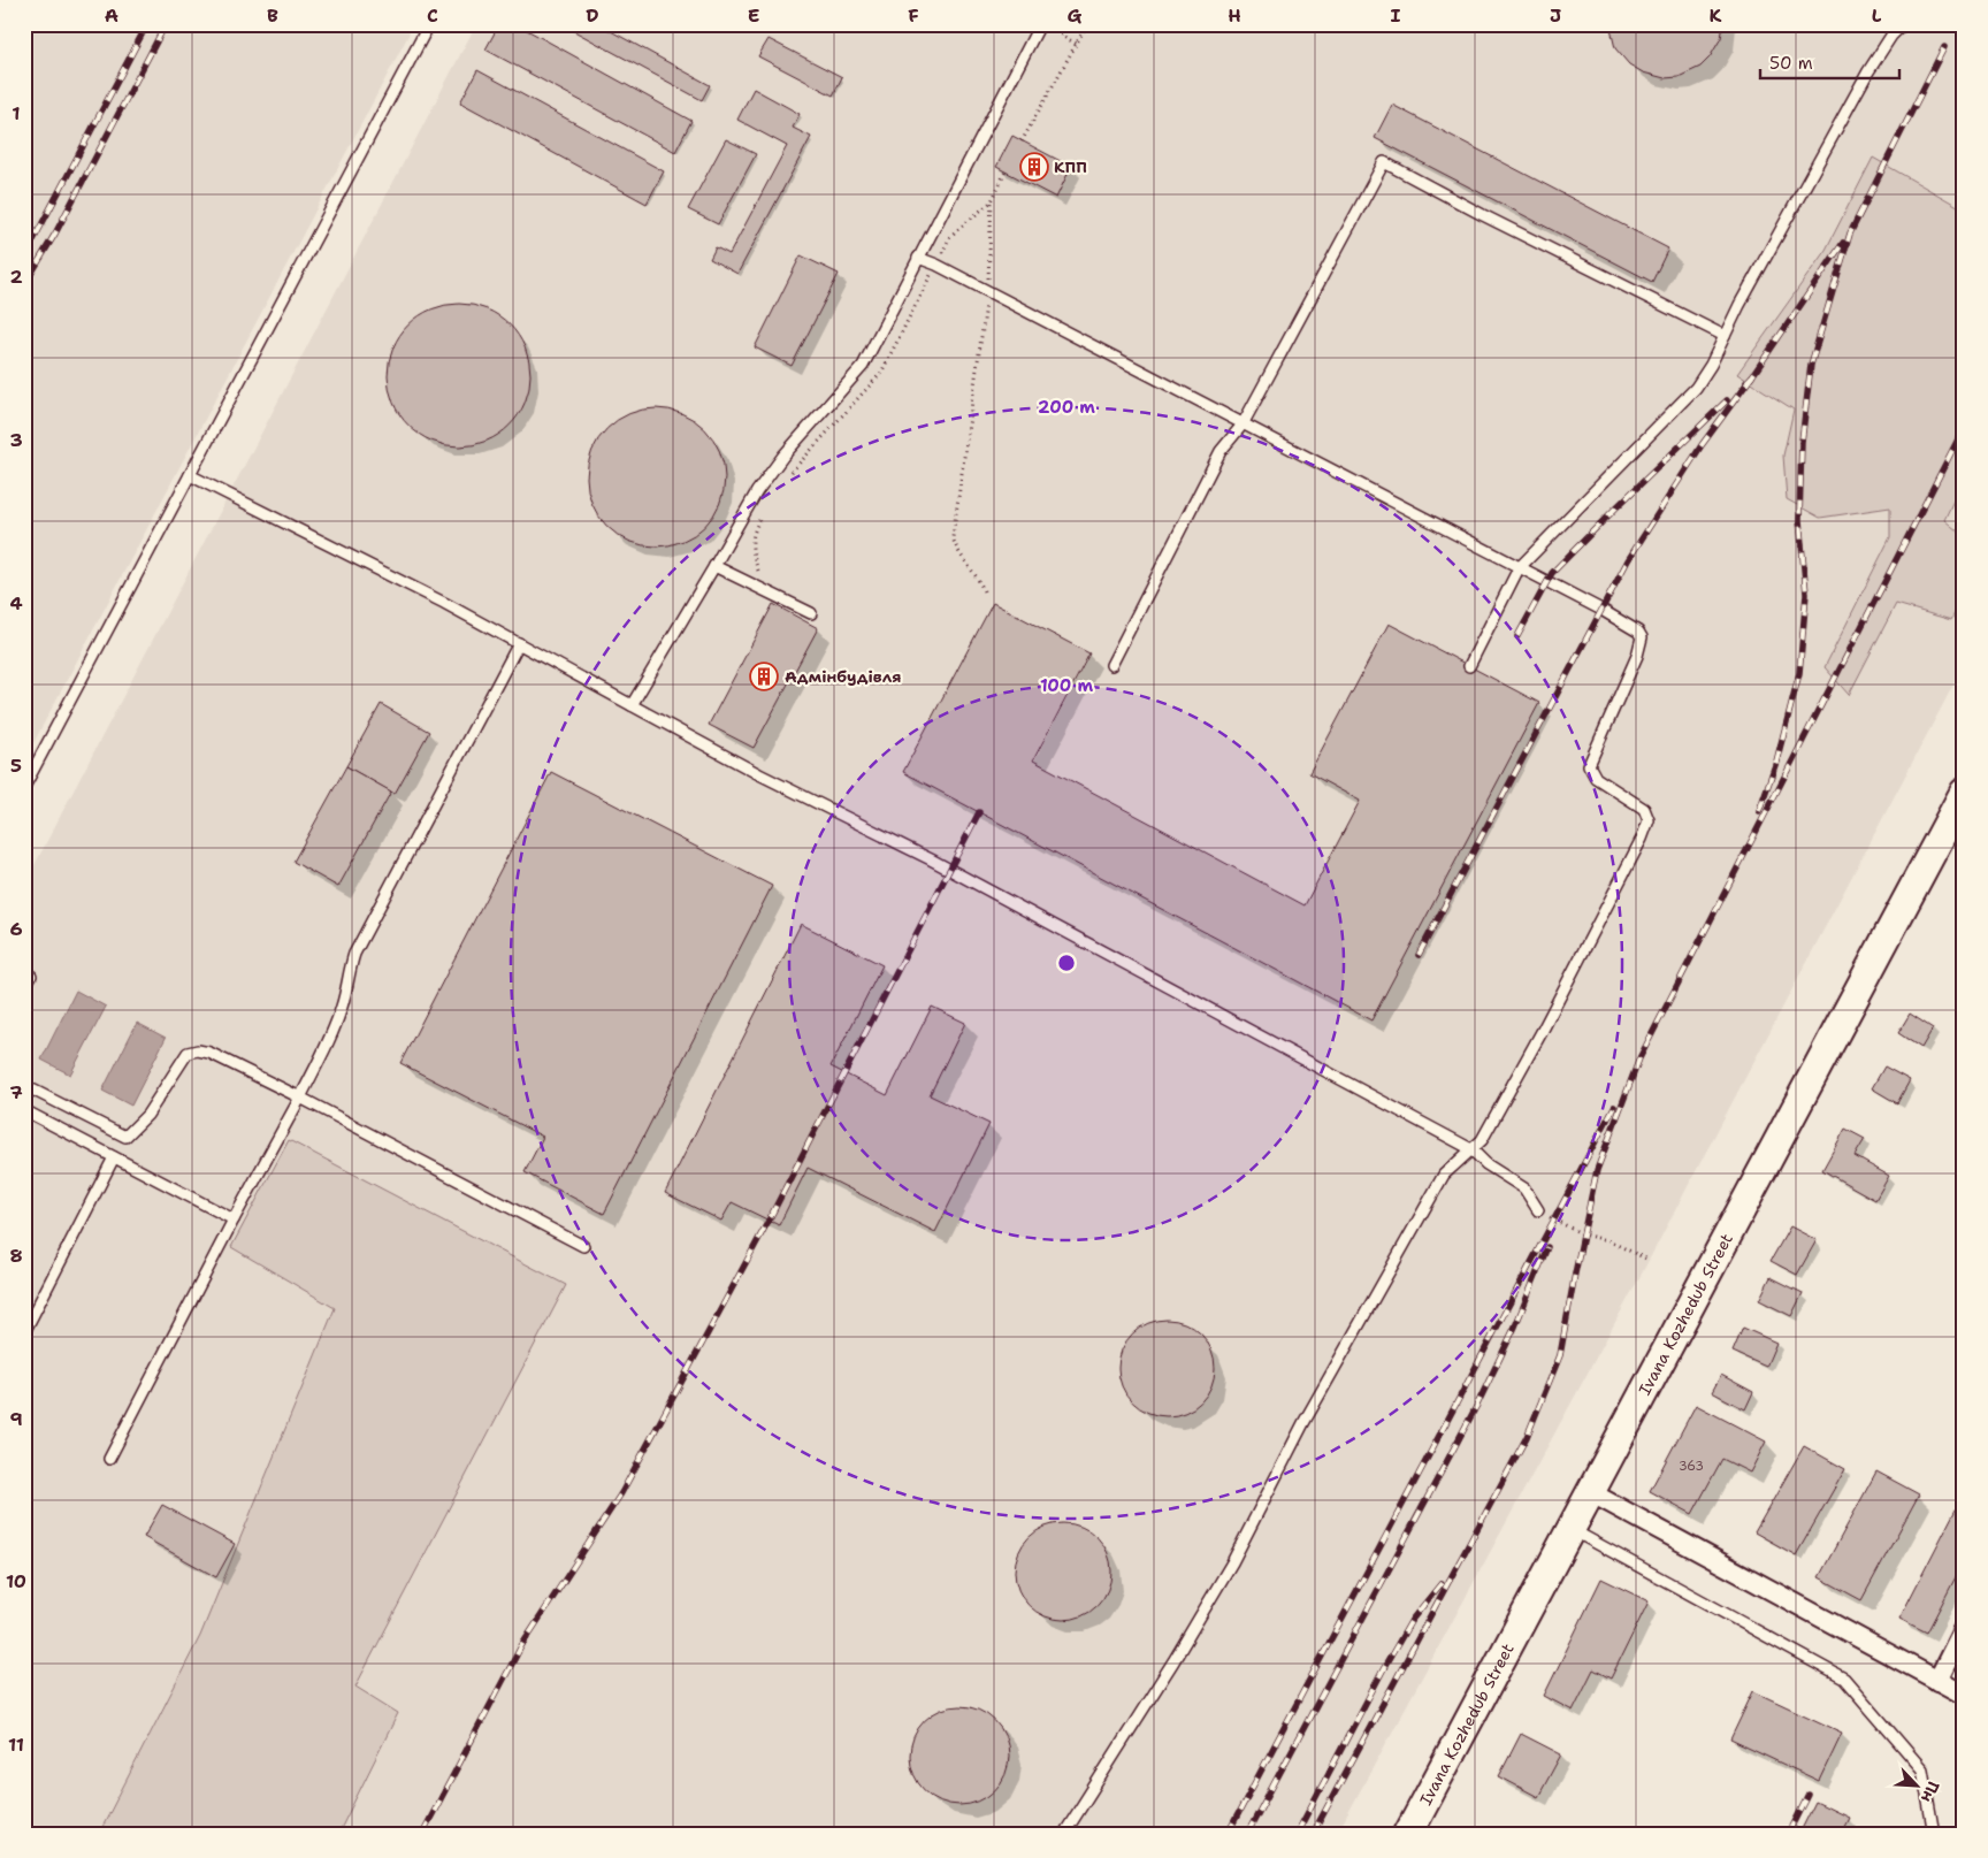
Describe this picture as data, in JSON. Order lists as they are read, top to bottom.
{
  "streets": {
    "street": ["Ivana Kozhedub Street"]
  },
  "places": {
    "building": ["КПП", "Адмінбудівля"]
  },
  "house_numbers": ["363"],
  "scale_bar": "50 m",
  "north": "bottom right",
  "grid": {
    "columns": [
      "A",
      "B",
      "C",
      "D",
      "E",
      "F",
      "G",
      "H",
      "I",
      "J",
      "K",
      "L"
    ],
    "rows": [
      "1",
      "2",
      "3",
      "4",
      "5",
      "6",
      "7",
      "8",
      "9",
      "10",
      "11"
    ]
  },
  "rings": ["200 m", "100 m"]
}
